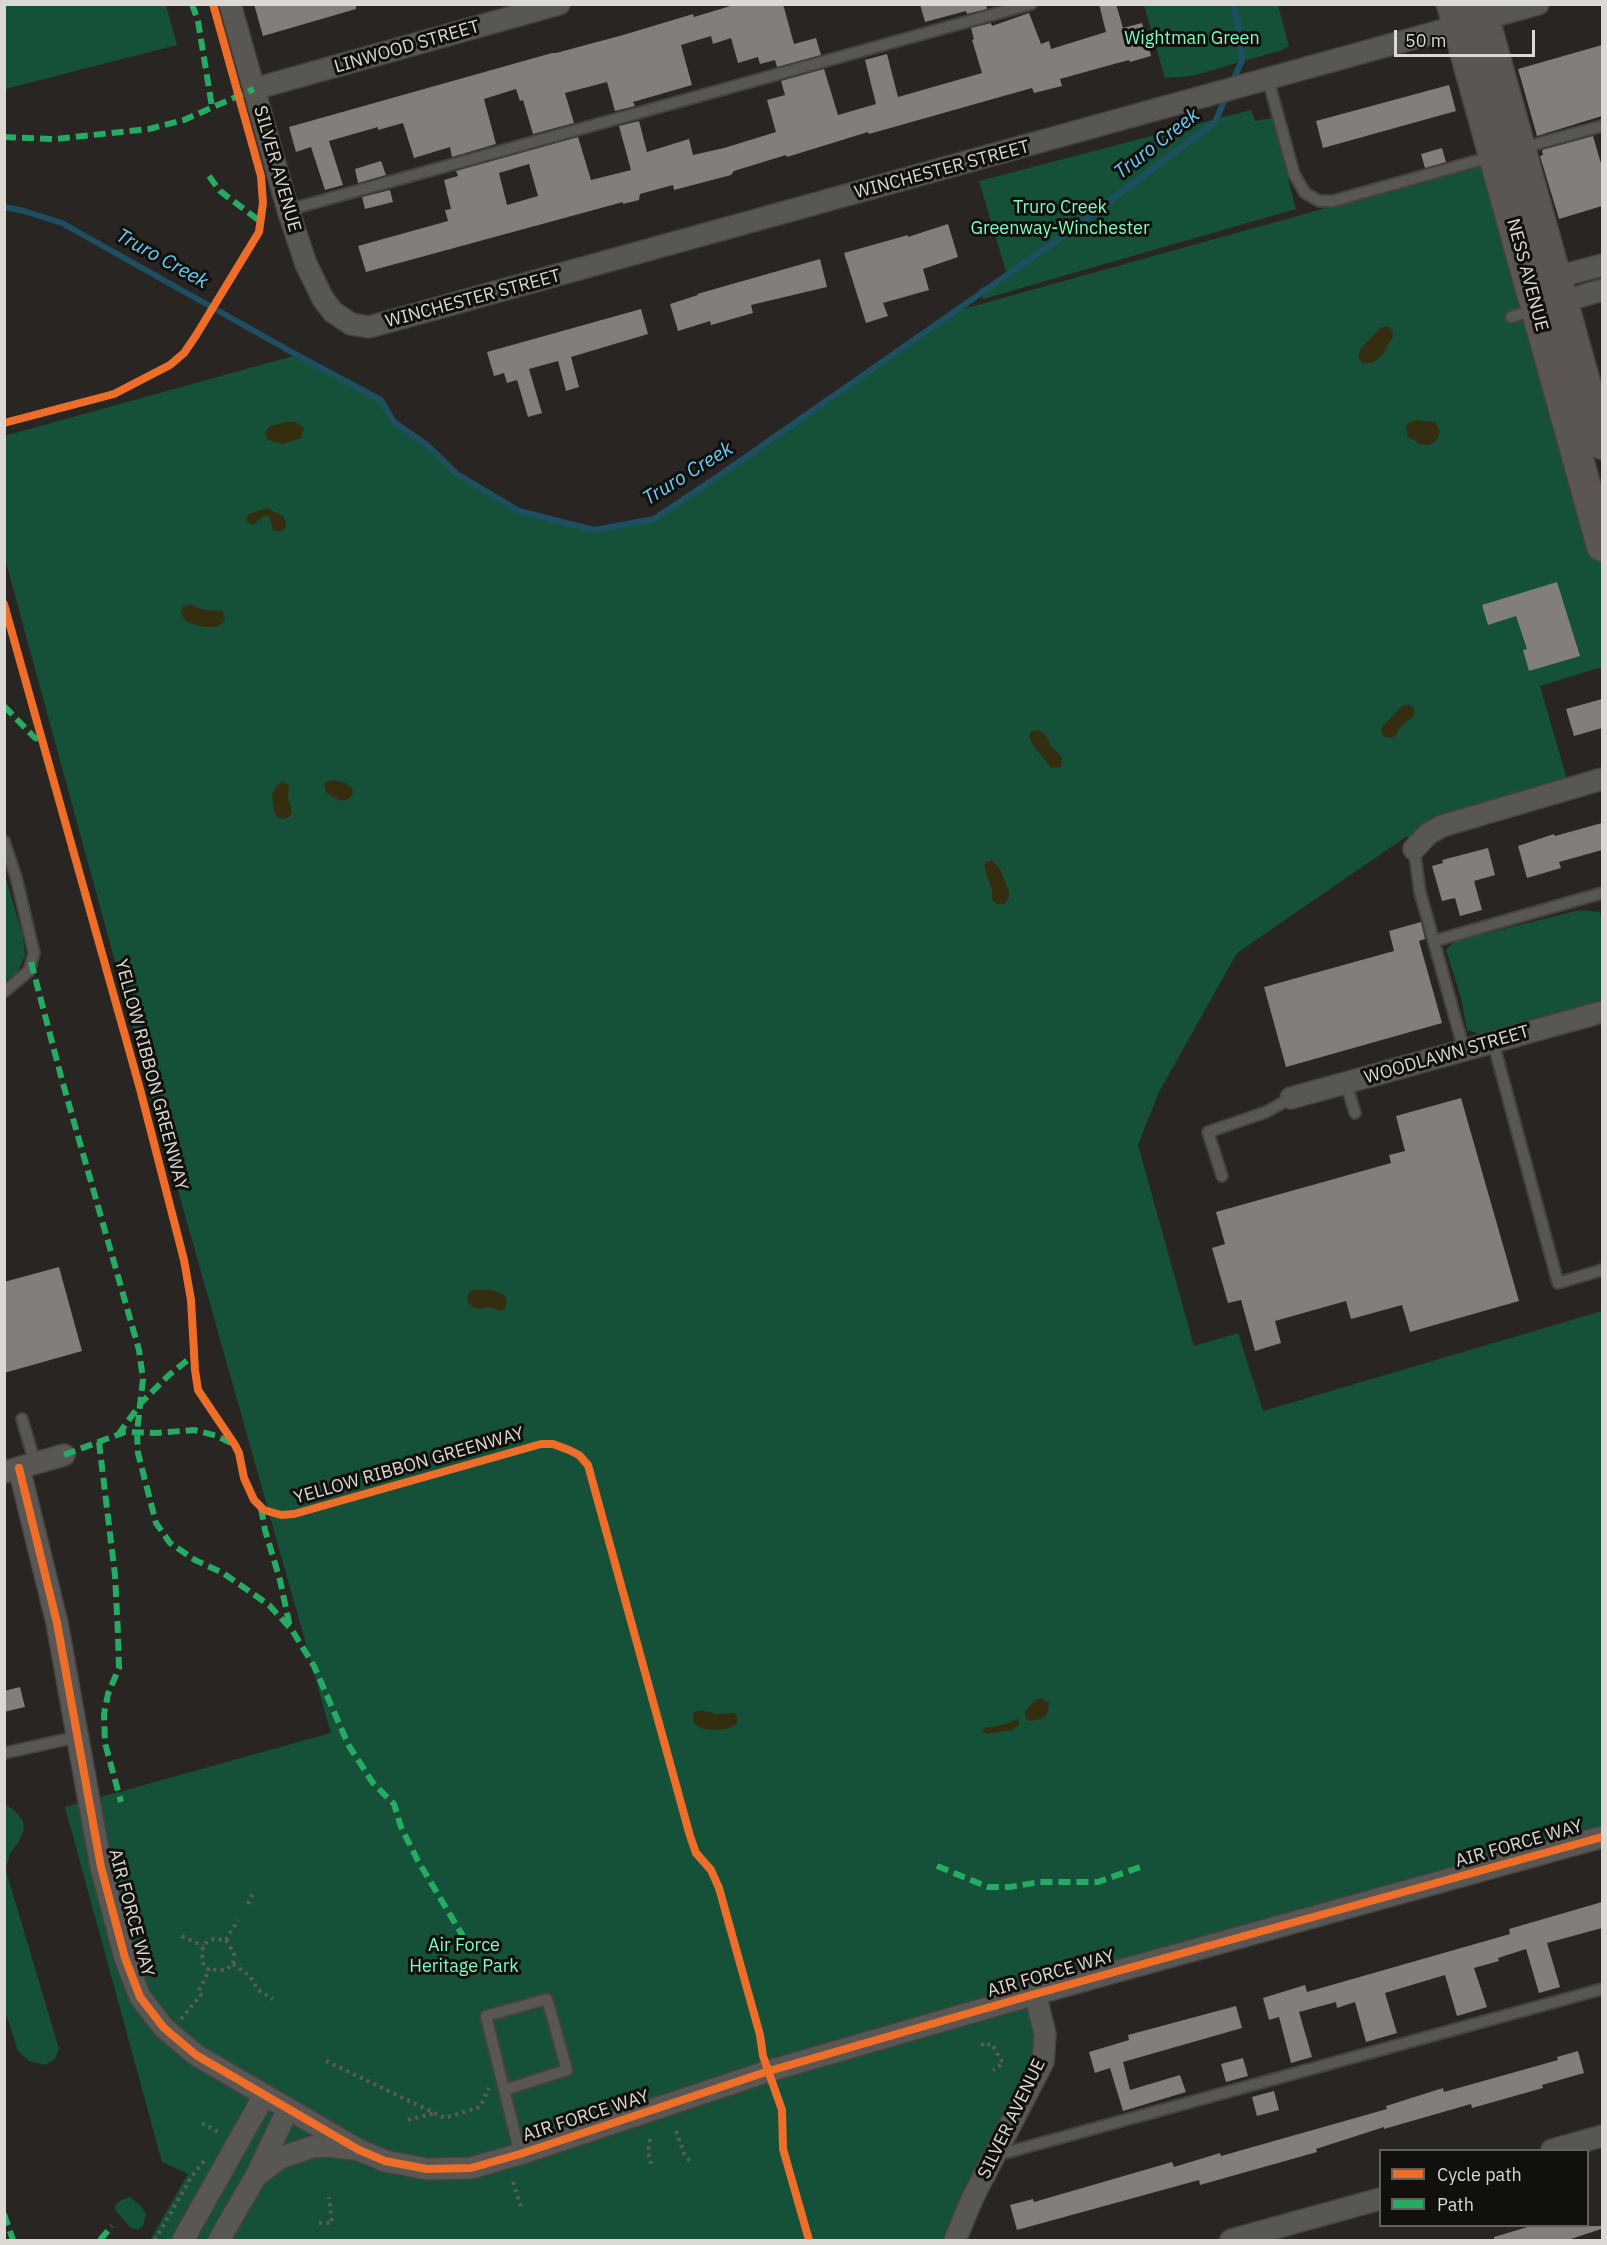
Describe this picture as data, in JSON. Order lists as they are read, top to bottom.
{
  "streets": {
    "main road": ["NESS AVENUE"],
    "street": [
      "LINWOOD STREET",
      "SILVER AVENUE",
      "WINCHESTER STREET",
      "WOODLAWN STREET",
      "AIR FORCE WAY"
    ],
    "cycle path": ["YELLOW RIBBON GREENWAY"]
  },
  "crossings": [
    ["LINWOOD STREET", "SILVER AVENUE"],
    ["SILVER AVENUE", "WINCHESTER STREET"],
    ["SILVER AVENUE", "AIR FORCE WAY"],
    ["WINCHESTER STREET", "NESS AVENUE"]
  ],
  "water": ["Truro Creek"],
  "parks": ["Wightman Green", "Truro Creek Greenway-Winchester", "Air Force Heritage Park"],
  "legend": ["Cycle path", "Path"],
  "scale_bar": "50 m"
}
